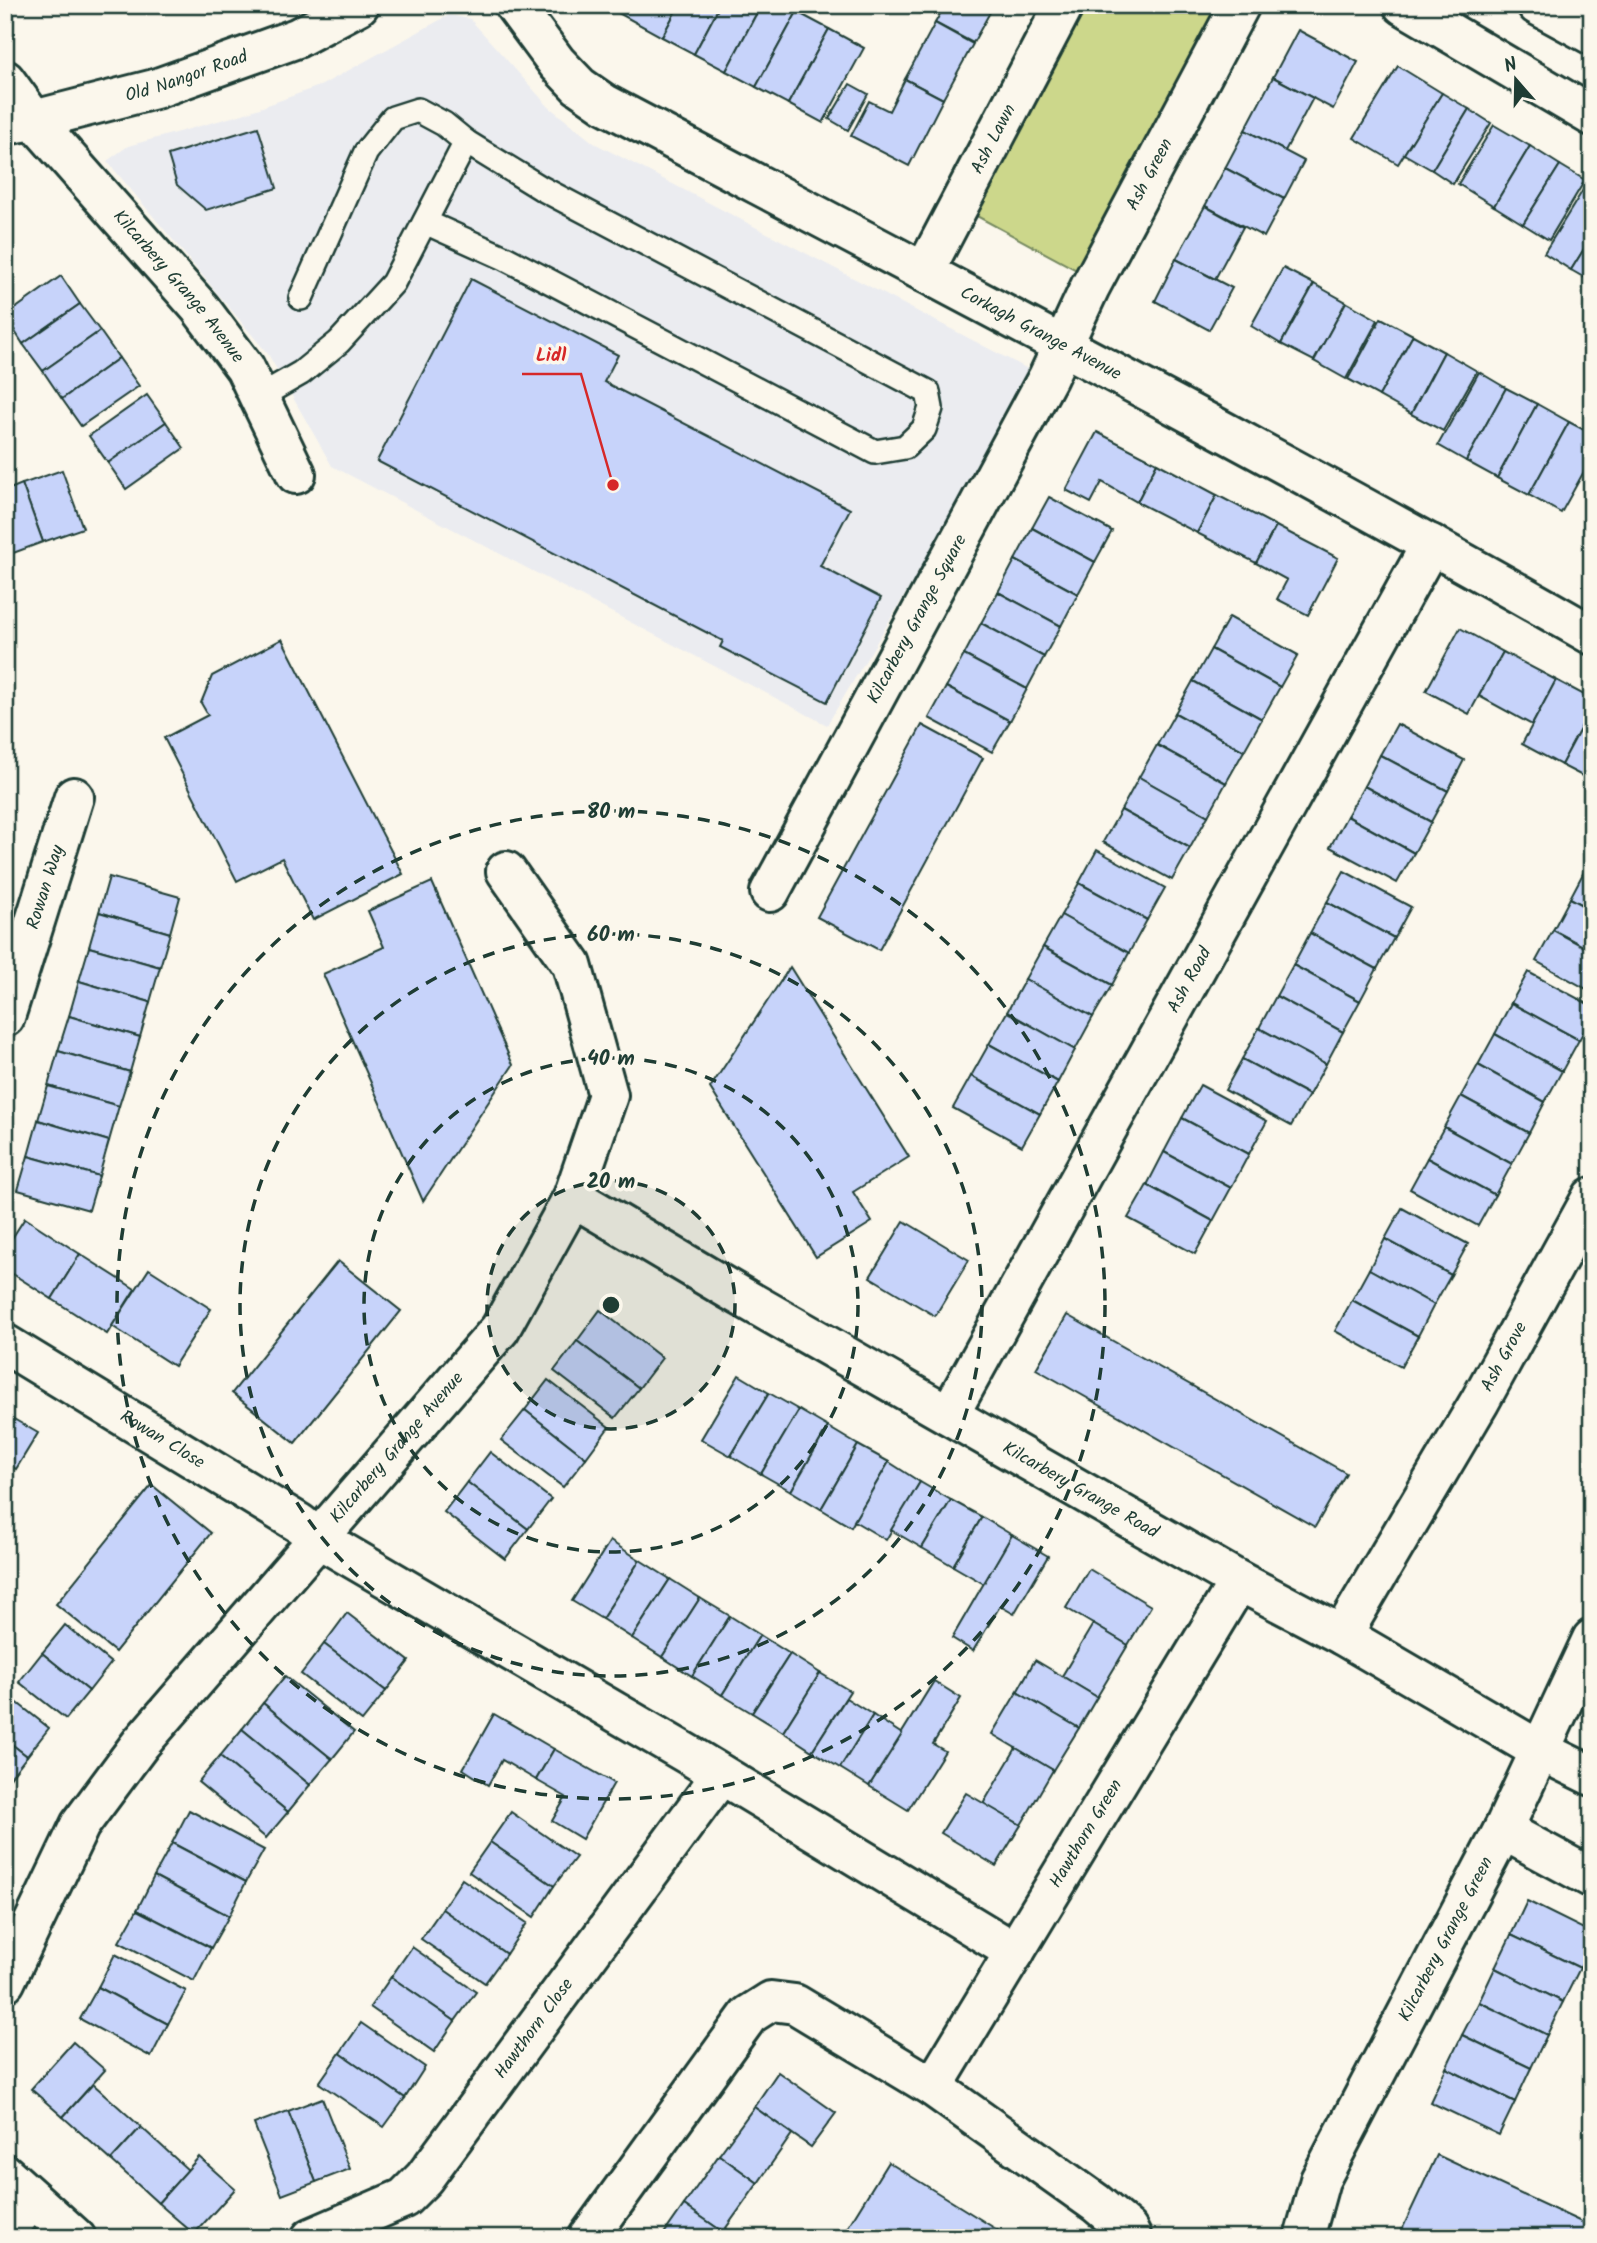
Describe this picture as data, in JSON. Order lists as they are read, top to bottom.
{
  "streets": {
    "street": [
      "Old Nangor Road",
      "Ash Lawn",
      "Ash Green",
      "Kilcarbery Grange Avenue",
      "Corkagh Grange Avenue",
      "Kilcarbery Grange Square",
      "Rowan Way",
      "Ash Road",
      "Ash Grove",
      "Rowan Close",
      "Kilcarbery Grange Road",
      "Hawthorn Green",
      "Kilcarbery Grange Green",
      "Hawthorn Close"
    ]
  },
  "crossings": [
    ["Old Nangor Road", "Kilcarbery Grange Avenue"],
    ["Ash Lawn", "Corkagh Grange Avenue"],
    ["Ash Green", "Corkagh Grange Avenue"],
    ["Ash Green", "Kilcarbery Grange Square"],
    ["Kilcarbery Grange Avenue", "Rowan Close"],
    ["Kilcarbery Grange Avenue", "Kilcarbery Grange Road"],
    ["Corkagh Grange Avenue", "Kilcarbery Grange Square"],
    ["Corkagh Grange Avenue", "Ash Road"],
    ["Ash Road", "Kilcarbery Grange Road"],
    ["Ash Grove", "Kilcarbery Grange Road"],
    ["Kilcarbery Grange Road", "Hawthorn Green"],
    ["Kilcarbery Grange Road", "Kilcarbery Grange Green"]
  ],
  "places": ["Lidl"],
  "north": "top",
  "rings": [
    "80 m",
    "60 m",
    "40 m",
    "20 m"
  ]
}
